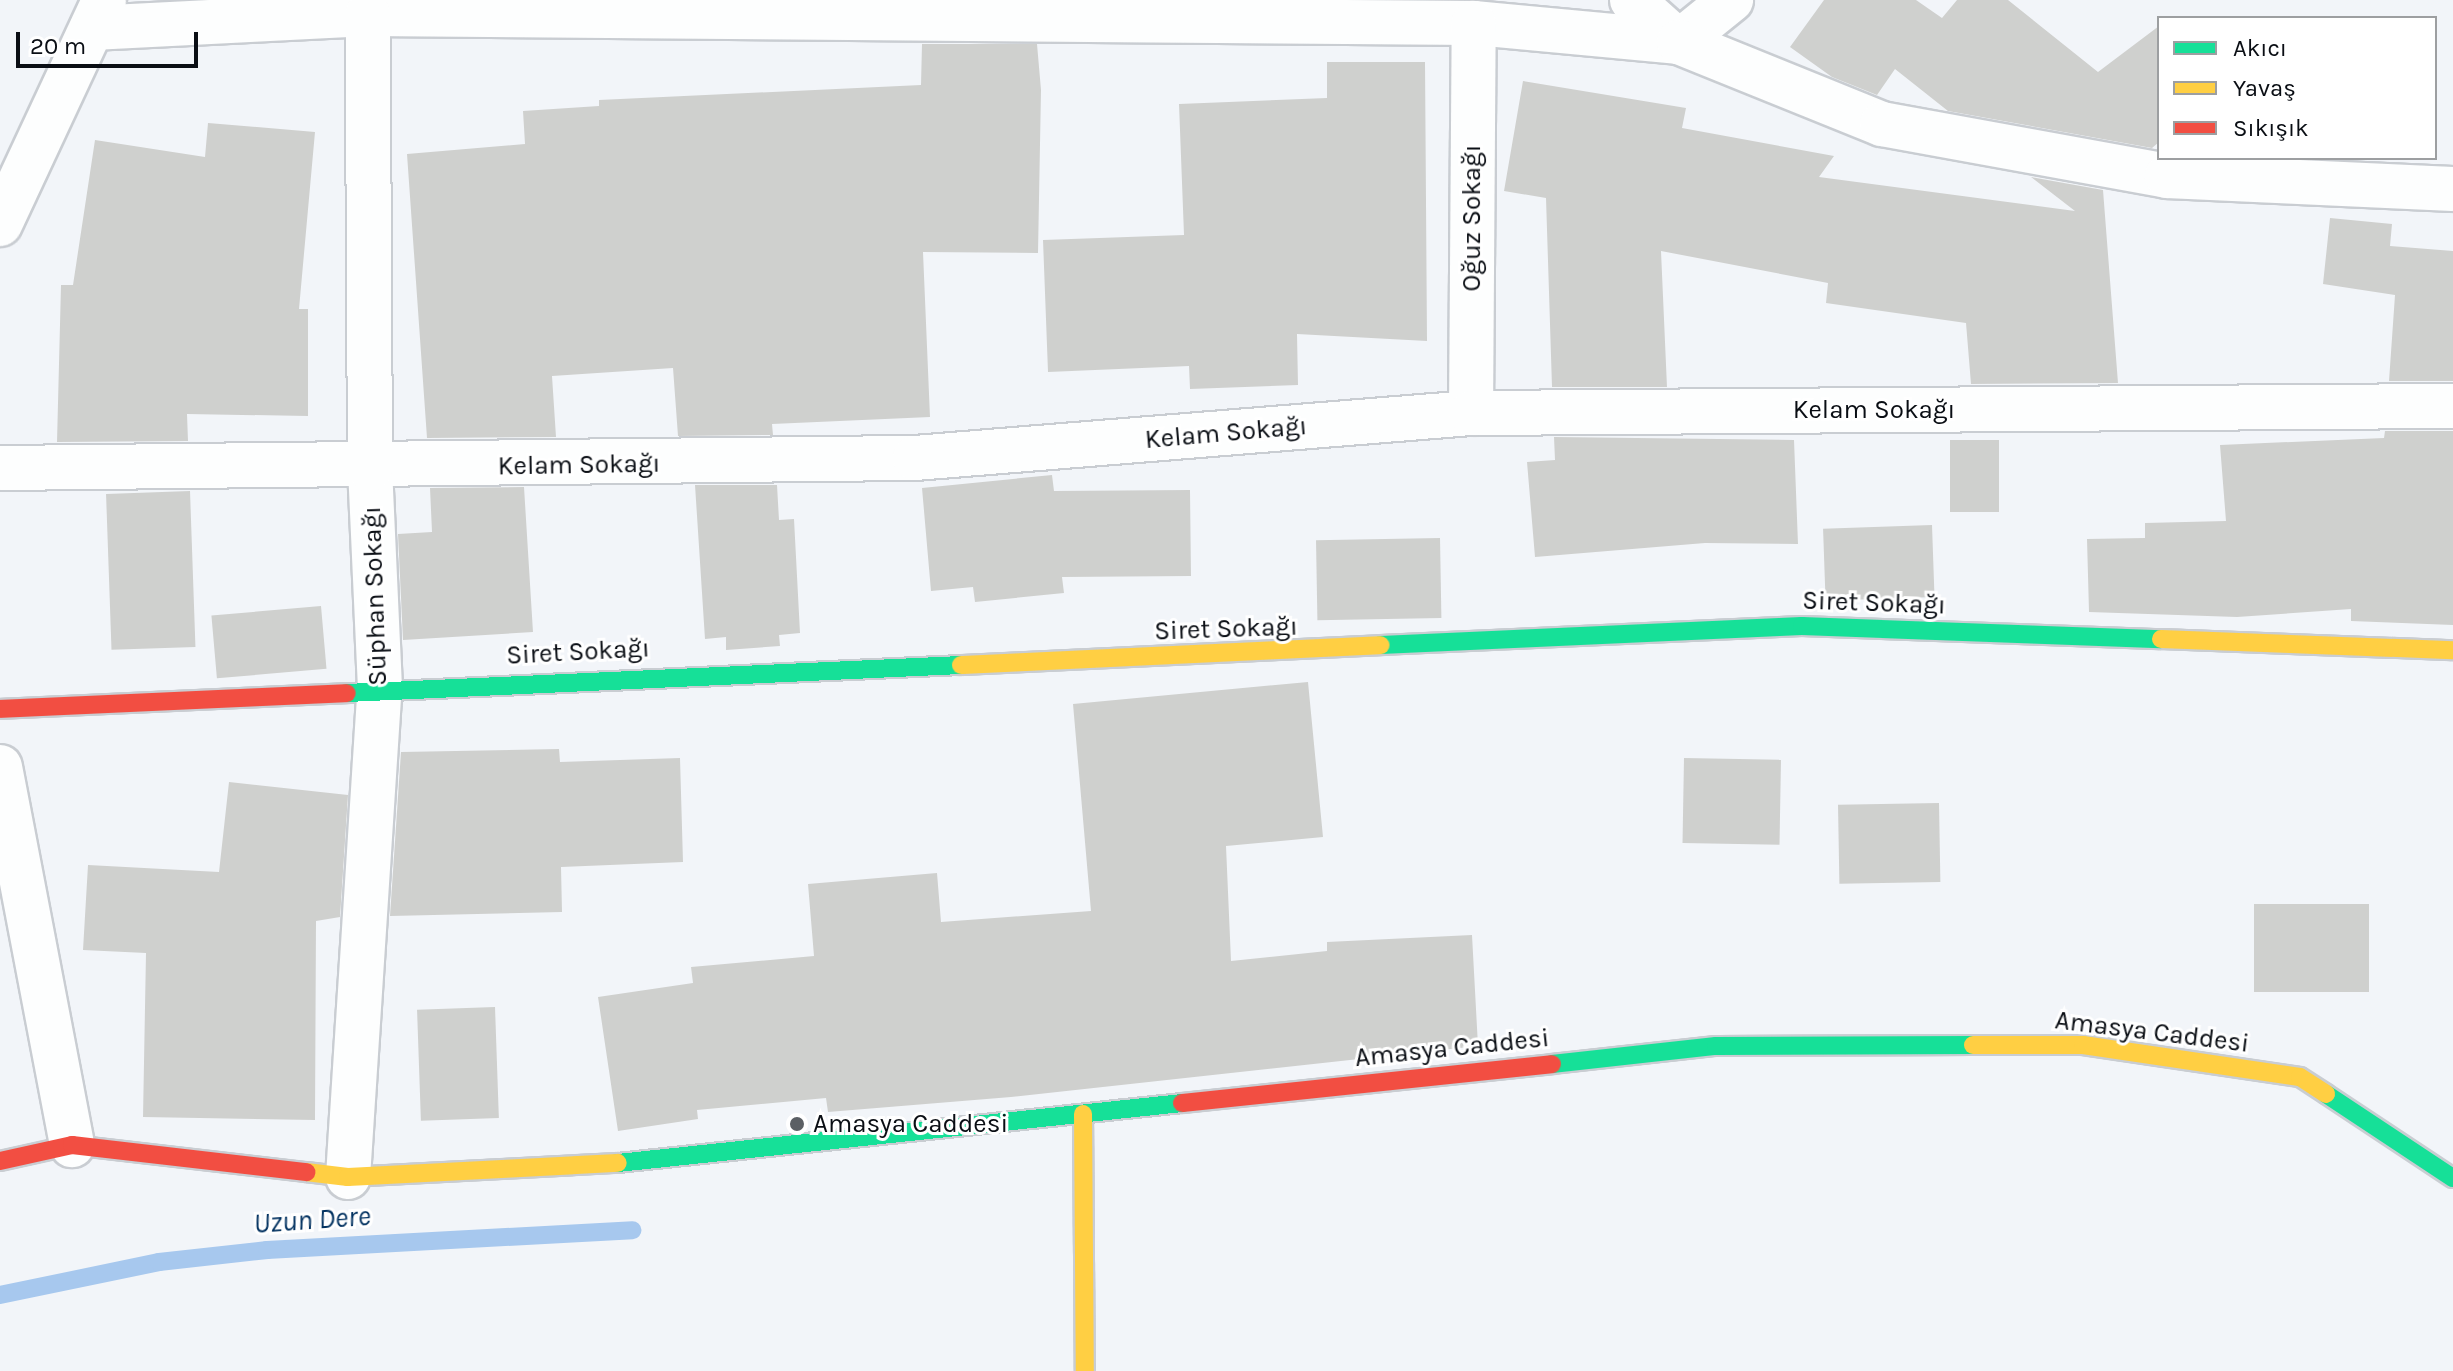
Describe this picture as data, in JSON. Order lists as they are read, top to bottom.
{
  "streets": {
    "street": [
      "Oğuz Sokağı",
      "Kelam Sokağı",
      "Süphan Sokağı",
      "Siret Sokağı",
      "Amasya Caddesi"
    ]
  },
  "crossings": [
    ["Oğuz Sokağı", "Kelam Sokağı"],
    ["Kelam Sokağı", "Süphan Sokağı"],
    ["Süphan Sokağı", "Siret Sokağı"],
    ["Süphan Sokağı", "Amasya Caddesi"]
  ],
  "water": ["Uzun Dere"],
  "places": ["Amasya Caddesi"],
  "legend": ["Akıcı", "Yavaş", "Sıkışık"],
  "scale_bar": "20 m"
}
